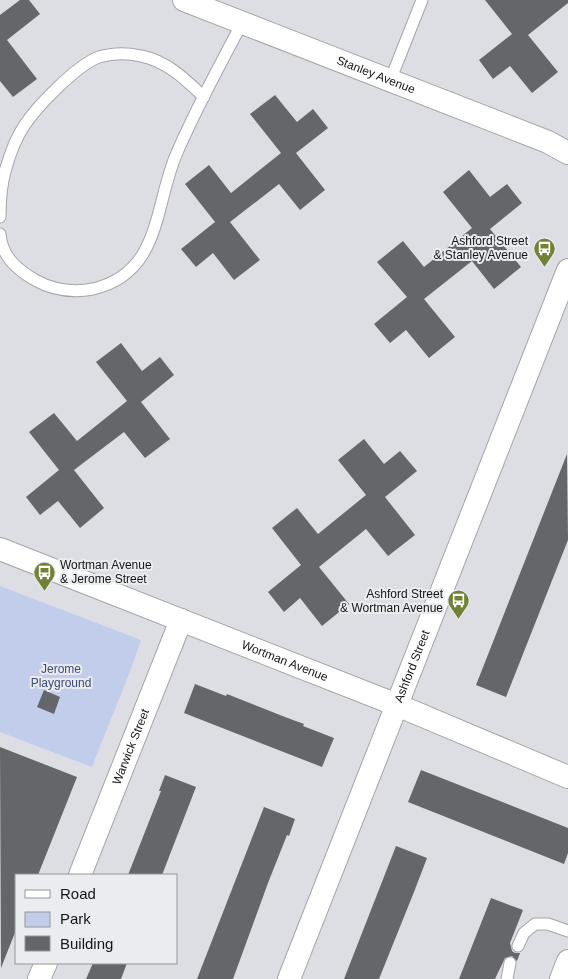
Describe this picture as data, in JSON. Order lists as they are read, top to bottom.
{
  "streets": {
    "street": [
      "Stanley Avenue",
      "Wortman Avenue",
      "Ashford Street",
      "Warwick Street"
    ]
  },
  "crossings": [
    ["Wortman Avenue", "Ashford Street"],
    ["Wortman Avenue", "Warwick Street"]
  ],
  "parks": ["Jerome Playground"],
  "places": {
    "bus stop": ["Ashford Street & Stanley Avenue", "Wortman Avenue & Jerome Street", "Ashford Street & Wortman Avenue"]
  },
  "legend": ["Road", "Park", "Building"]
}
